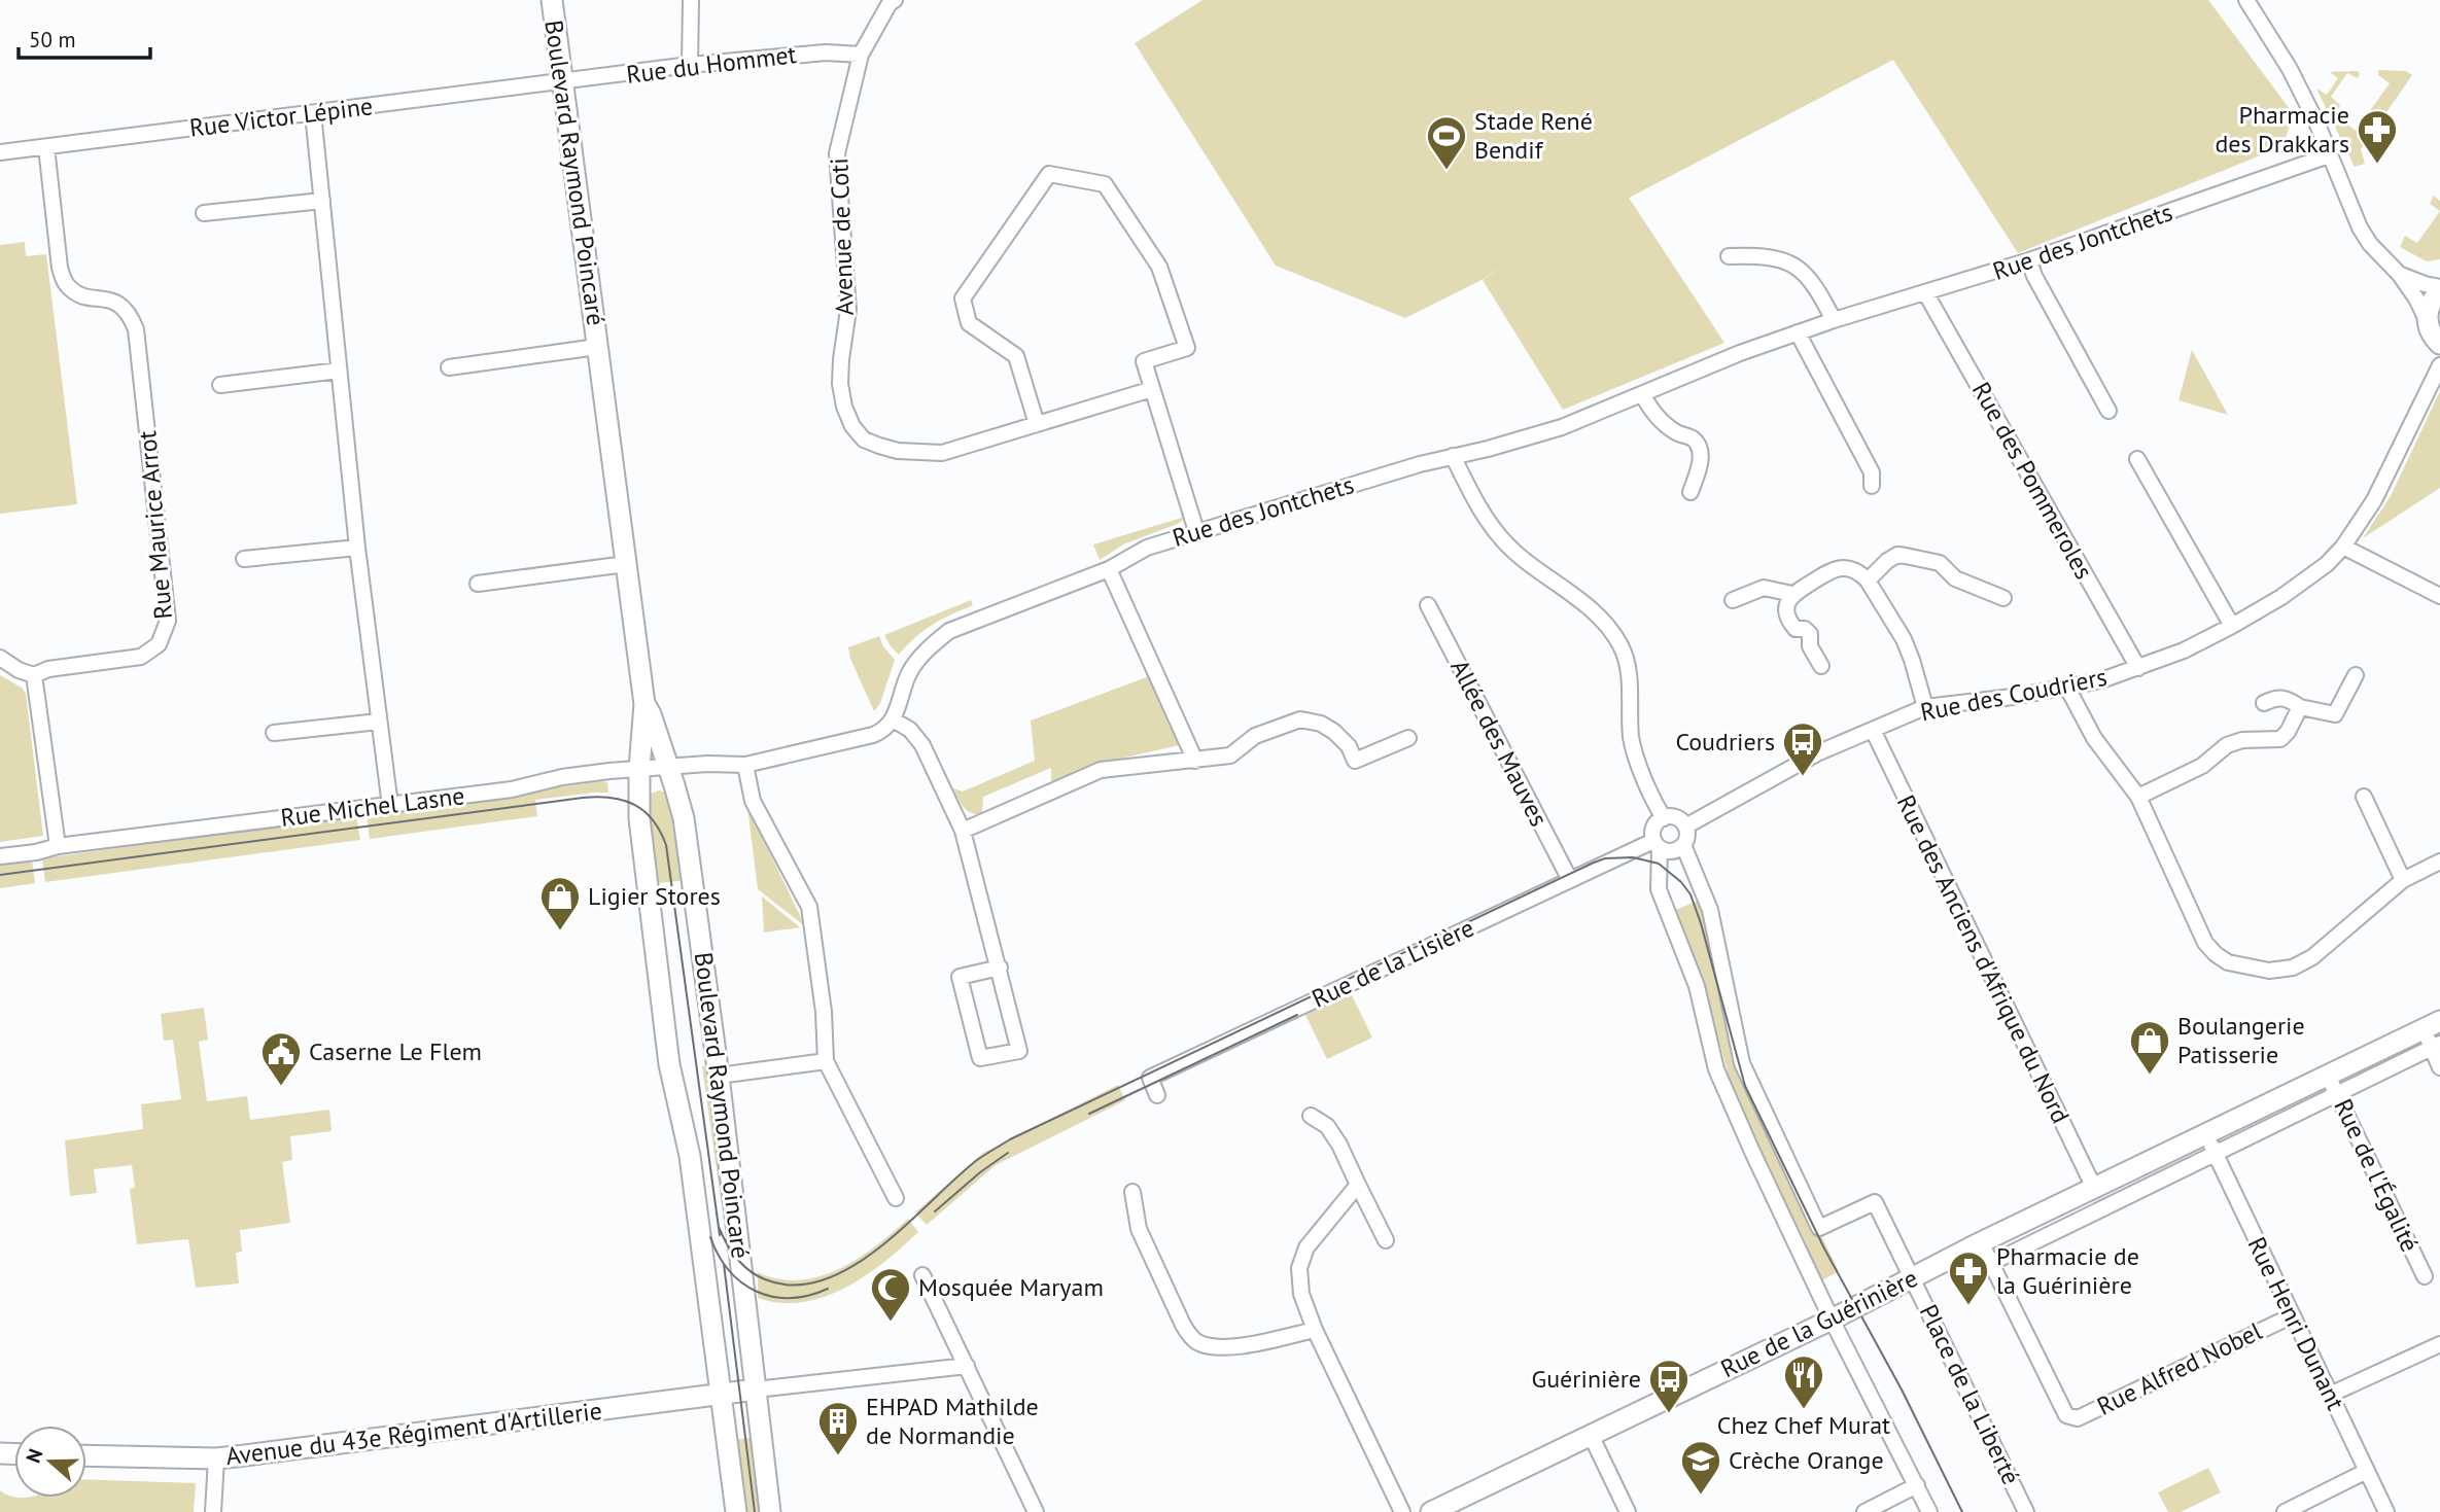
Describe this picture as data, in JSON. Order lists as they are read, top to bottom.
{
  "streets": {
    "main road": ["Boulevard Raymond Poincaré", "Rue de la Guérinière", "Avenue du 43e Régiment d'Artillerie"],
    "street": [
      "Rue du Hommet",
      "Rue Victor Lépine",
      "Avenue de Coti",
      "Rue des Jontchets",
      "Rue des Pommeroles",
      "Rue Maurice Arrot",
      "Rue des Coudriers",
      "Allée des Mauves",
      "Rue Michel Lasne",
      "Rue des Anciens d'Afrique du Nord",
      "Rue de la Lisière",
      "Rue de l'Égalité",
      "Rue Henri Dunant",
      "Rue Alfred Nobel",
      "Place de la Liberté"
    ]
  },
  "crossings": [
    ["Rue du Hommet", "Rue Victor Lépine"],
    ["Rue du Hommet", "Boulevard Raymond Poincaré"],
    ["Rue du Hommet", "Avenue de Coti"],
    ["Rue Victor Lépine", "Boulevard Raymond Poincaré"],
    ["Rue Victor Lépine", "Rue Maurice Arrot"],
    ["Boulevard Raymond Poincaré", "Rue Michel Lasne"],
    ["Boulevard Raymond Poincaré", "Avenue du 43e Régiment d'Artillerie"],
    ["Rue des Jontchets", "Rue des Pommeroles"],
    ["Rue des Pommeroles", "Rue des Coudriers"],
    ["Rue des Coudriers", "Rue des Anciens d'Afrique du Nord"],
    ["Rue des Coudriers", "Rue de la Lisière"],
    ["Rue des Coudriers", "Place de la Liberté"],
    ["Allée des Mauves", "Rue de la Lisière"],
    ["Rue des Anciens d'Afrique du Nord", "Rue de la Guérinière"],
    ["Rue de la Lisière", "Place de la Liberté"],
    ["Rue de l'Égalité", "Rue de la Guérinière"],
    ["Rue de la Guérinière", "Rue Henri Dunant"],
    ["Rue de la Guérinière", "Place de la Liberté"],
    ["Rue Henri Dunant", "Rue Alfred Nobel"]
  ],
  "places": {
    "pharmacy": ["Pharmacie des Drakkars", "Pharmacie de la Guérinière"],
    "sports": ["Stade René Bendif"],
    "bus stop": ["Coudriers", "Guérinière"],
    "shop": ["Ligier Stores", "Boulangerie Patisserie"],
    "public building": ["Caserne Le Flem"],
    "mosque": ["Mosquée Maryam"],
    "restaurant": ["Chez Chef Murat"],
    "building": ["EHPAD Mathilde de Normandie"],
    "school or university": ["Crèche Orange"]
  },
  "scale_bar": "50 m",
  "north": "left"
}
